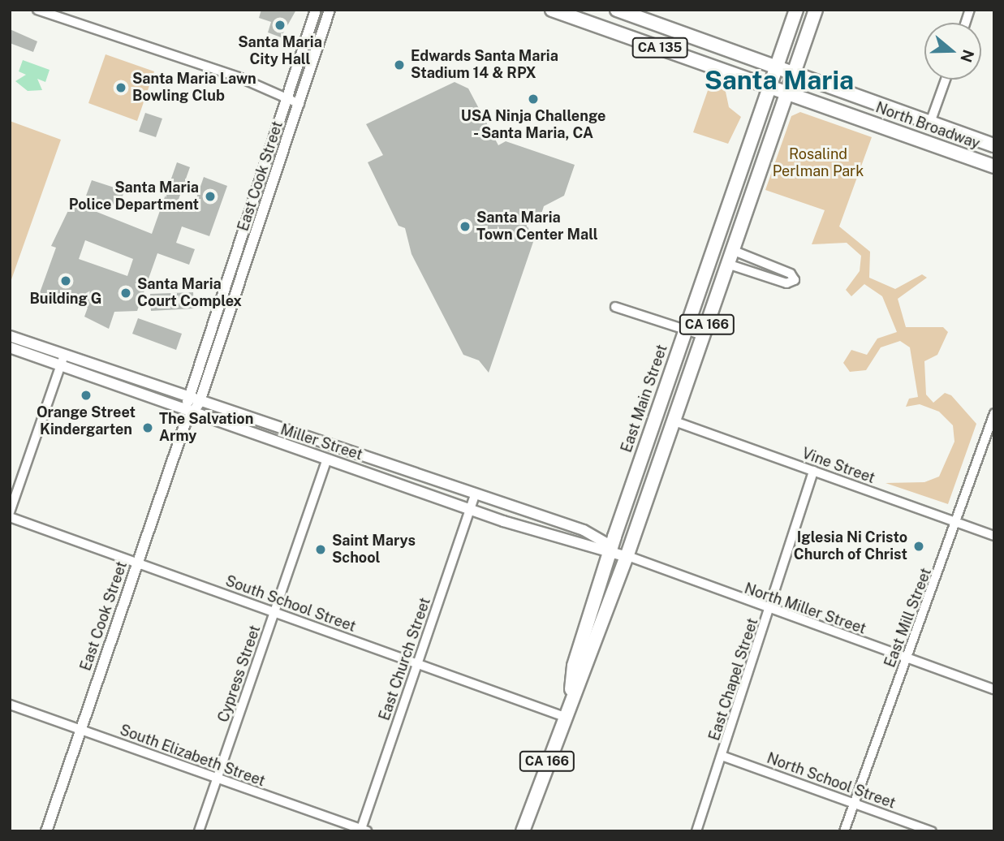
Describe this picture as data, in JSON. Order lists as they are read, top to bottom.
{
  "streets": {
    "main road": [
      "CA 135",
      "North Broadway",
      "CA 166",
      "East Main Street"
    ],
    "street": [
      "East Cook Street",
      "Miller Street",
      "Vine Street",
      "South School Street",
      "North Miller Street",
      "East Mill Street",
      "East Church Street",
      "Cypress Street",
      "East Chapel Street",
      "South Elizabeth Street",
      "North School Street"
    ]
  },
  "crossings": [
    ["CA 135", "North Broadway"],
    ["CA 135", "CA 166"],
    ["CA 135", "East Main Street"],
    ["North Broadway", "CA 166"],
    ["North Broadway", "East Main Street"],
    ["East Cook Street", "Miller Street"],
    ["East Cook Street", "South School Street"],
    ["East Cook Street", "South Elizabeth Street"],
    ["CA 166", "East Main Street"],
    ["East Main Street", "Miller Street"],
    ["East Main Street", "Vine Street"],
    ["East Main Street", "South School Street"],
    ["East Main Street", "North Miller Street"],
    ["Miller Street", "North Miller Street"],
    ["Miller Street", "East Church Street"],
    ["Miller Street", "Cypress Street"],
    ["Vine Street", "East Mill Street"],
    ["Vine Street", "East Chapel Street"],
    ["South School Street", "East Church Street"],
    ["South School Street", "Cypress Street"],
    ["North Miller Street", "East Mill Street"],
    ["North Miller Street", "East Chapel Street"],
    ["East Mill Street", "North School Street"],
    ["East Church Street", "South Elizabeth Street"],
    ["Cypress Street", "South Elizabeth Street"],
    ["East Chapel Street", "North School Street"]
  ],
  "districts": ["Santa Maria"],
  "parks": ["Rosalind Perlman Park"],
  "places": [
    "Santa Maria City Hall",
    "Edwards Santa Maria Stadium 14 & RPX",
    "Santa Maria Lawn Bowling Club",
    "USA Ninja Challenge - Santa Maria, CA",
    "Santa Maria Police Department",
    "Santa Maria Town Center Mall",
    "Building G",
    "Santa Maria Court Complex",
    "Orange Street Kindergarten",
    "The Salvation Army",
    "Iglesia Ni Cristo Church of Christ",
    "Saint Marys School"
  ],
  "north": "right"
}
